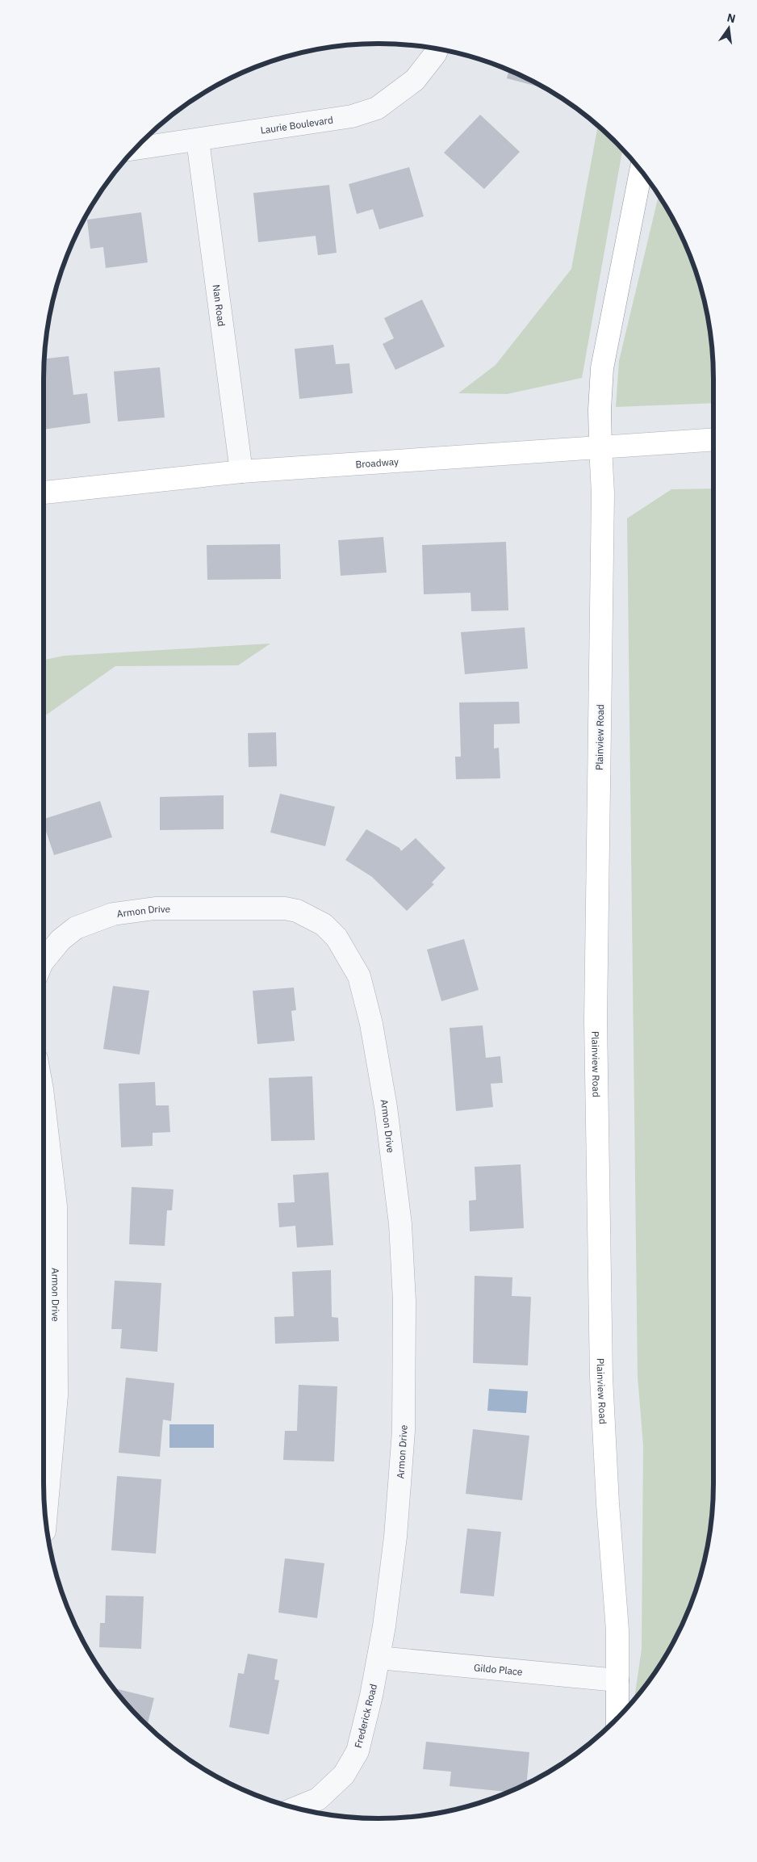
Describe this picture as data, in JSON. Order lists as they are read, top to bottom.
{
  "streets": {
    "main road": ["Broadway", "Plainview Road"],
    "street": [
      "Laurie Boulevard",
      "Nan Road",
      "Armon Drive",
      "Gildo Place",
      "Frederick Road"
    ]
  },
  "crossings": [
    ["Laurie Boulevard", "Nan Road"],
    ["Nan Road", "Broadway"],
    ["Broadway", "Plainview Road"],
    ["Plainview Road", "Gildo Place"],
    ["Armon Drive", "Gildo Place"],
    ["Armon Drive", "Frederick Road"],
    ["Gildo Place", "Frederick Road"]
  ],
  "north": "top"
}
